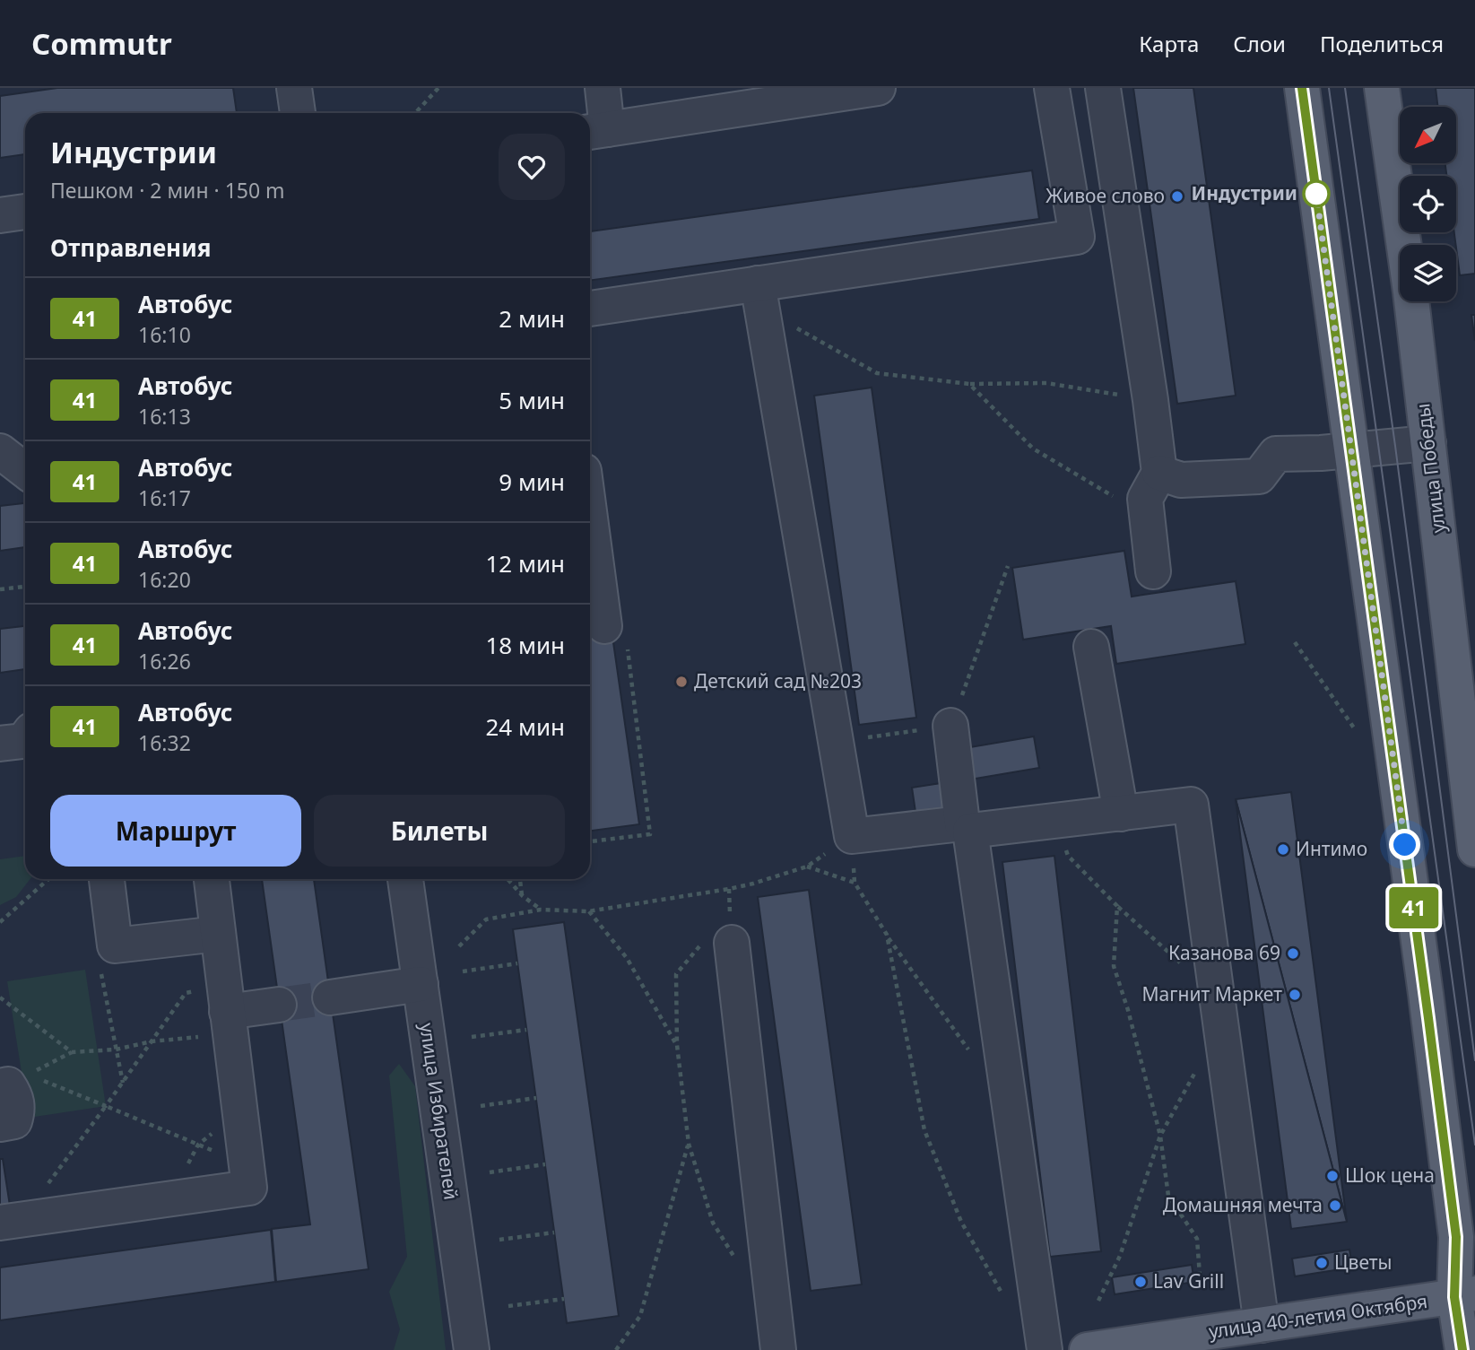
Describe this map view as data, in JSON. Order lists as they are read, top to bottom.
{
  "streets": {
    "main road": ["улица Победы", "улица 40-летия Октября"],
    "street": ["улица Избирателей"]
  },
  "places": [
    "Индустрии",
    "Живое слово",
    "Детский сад №203",
    "Интимо",
    "Казанова 69",
    "Магнит Маркет",
    "Шок цена",
    "Домашняя мечта",
    "Цветы",
    "Lav Grill"
  ],
  "lines": ["bus line 41"],
  "north": "bottom left",
  "page": {
    "header": "Commutr",
    "nav": ["Карта", "Слои", "Поделиться"],
    "on_map": "41",
    "heading": [
      ["Индустрии", "Пешком · 2 мин · 150 m"],
      "Отправления"
    ],
    "list": [
      {
        "mark": "41",
        "name": "Автобус",
        "note": "16:10",
        "value": "2 мин"
      },
      {
        "mark": "41",
        "name": "Автобус",
        "note": "16:13",
        "value": "5 мин"
      },
      {
        "mark": "41",
        "name": "Автобус",
        "note": "16:17",
        "value": "9 мин"
      },
      {
        "mark": "41",
        "name": "Автобус",
        "note": "16:20",
        "value": "12 мин"
      },
      {
        "mark": "41",
        "name": "Автобус",
        "note": "16:26",
        "value": "18 мин"
      },
      {
        "mark": "41",
        "name": "Автобус",
        "note": "16:32",
        "value": "24 мин"
      }
    ],
    "buttons": ["Маршрут", "Билеты"]
  }
}
